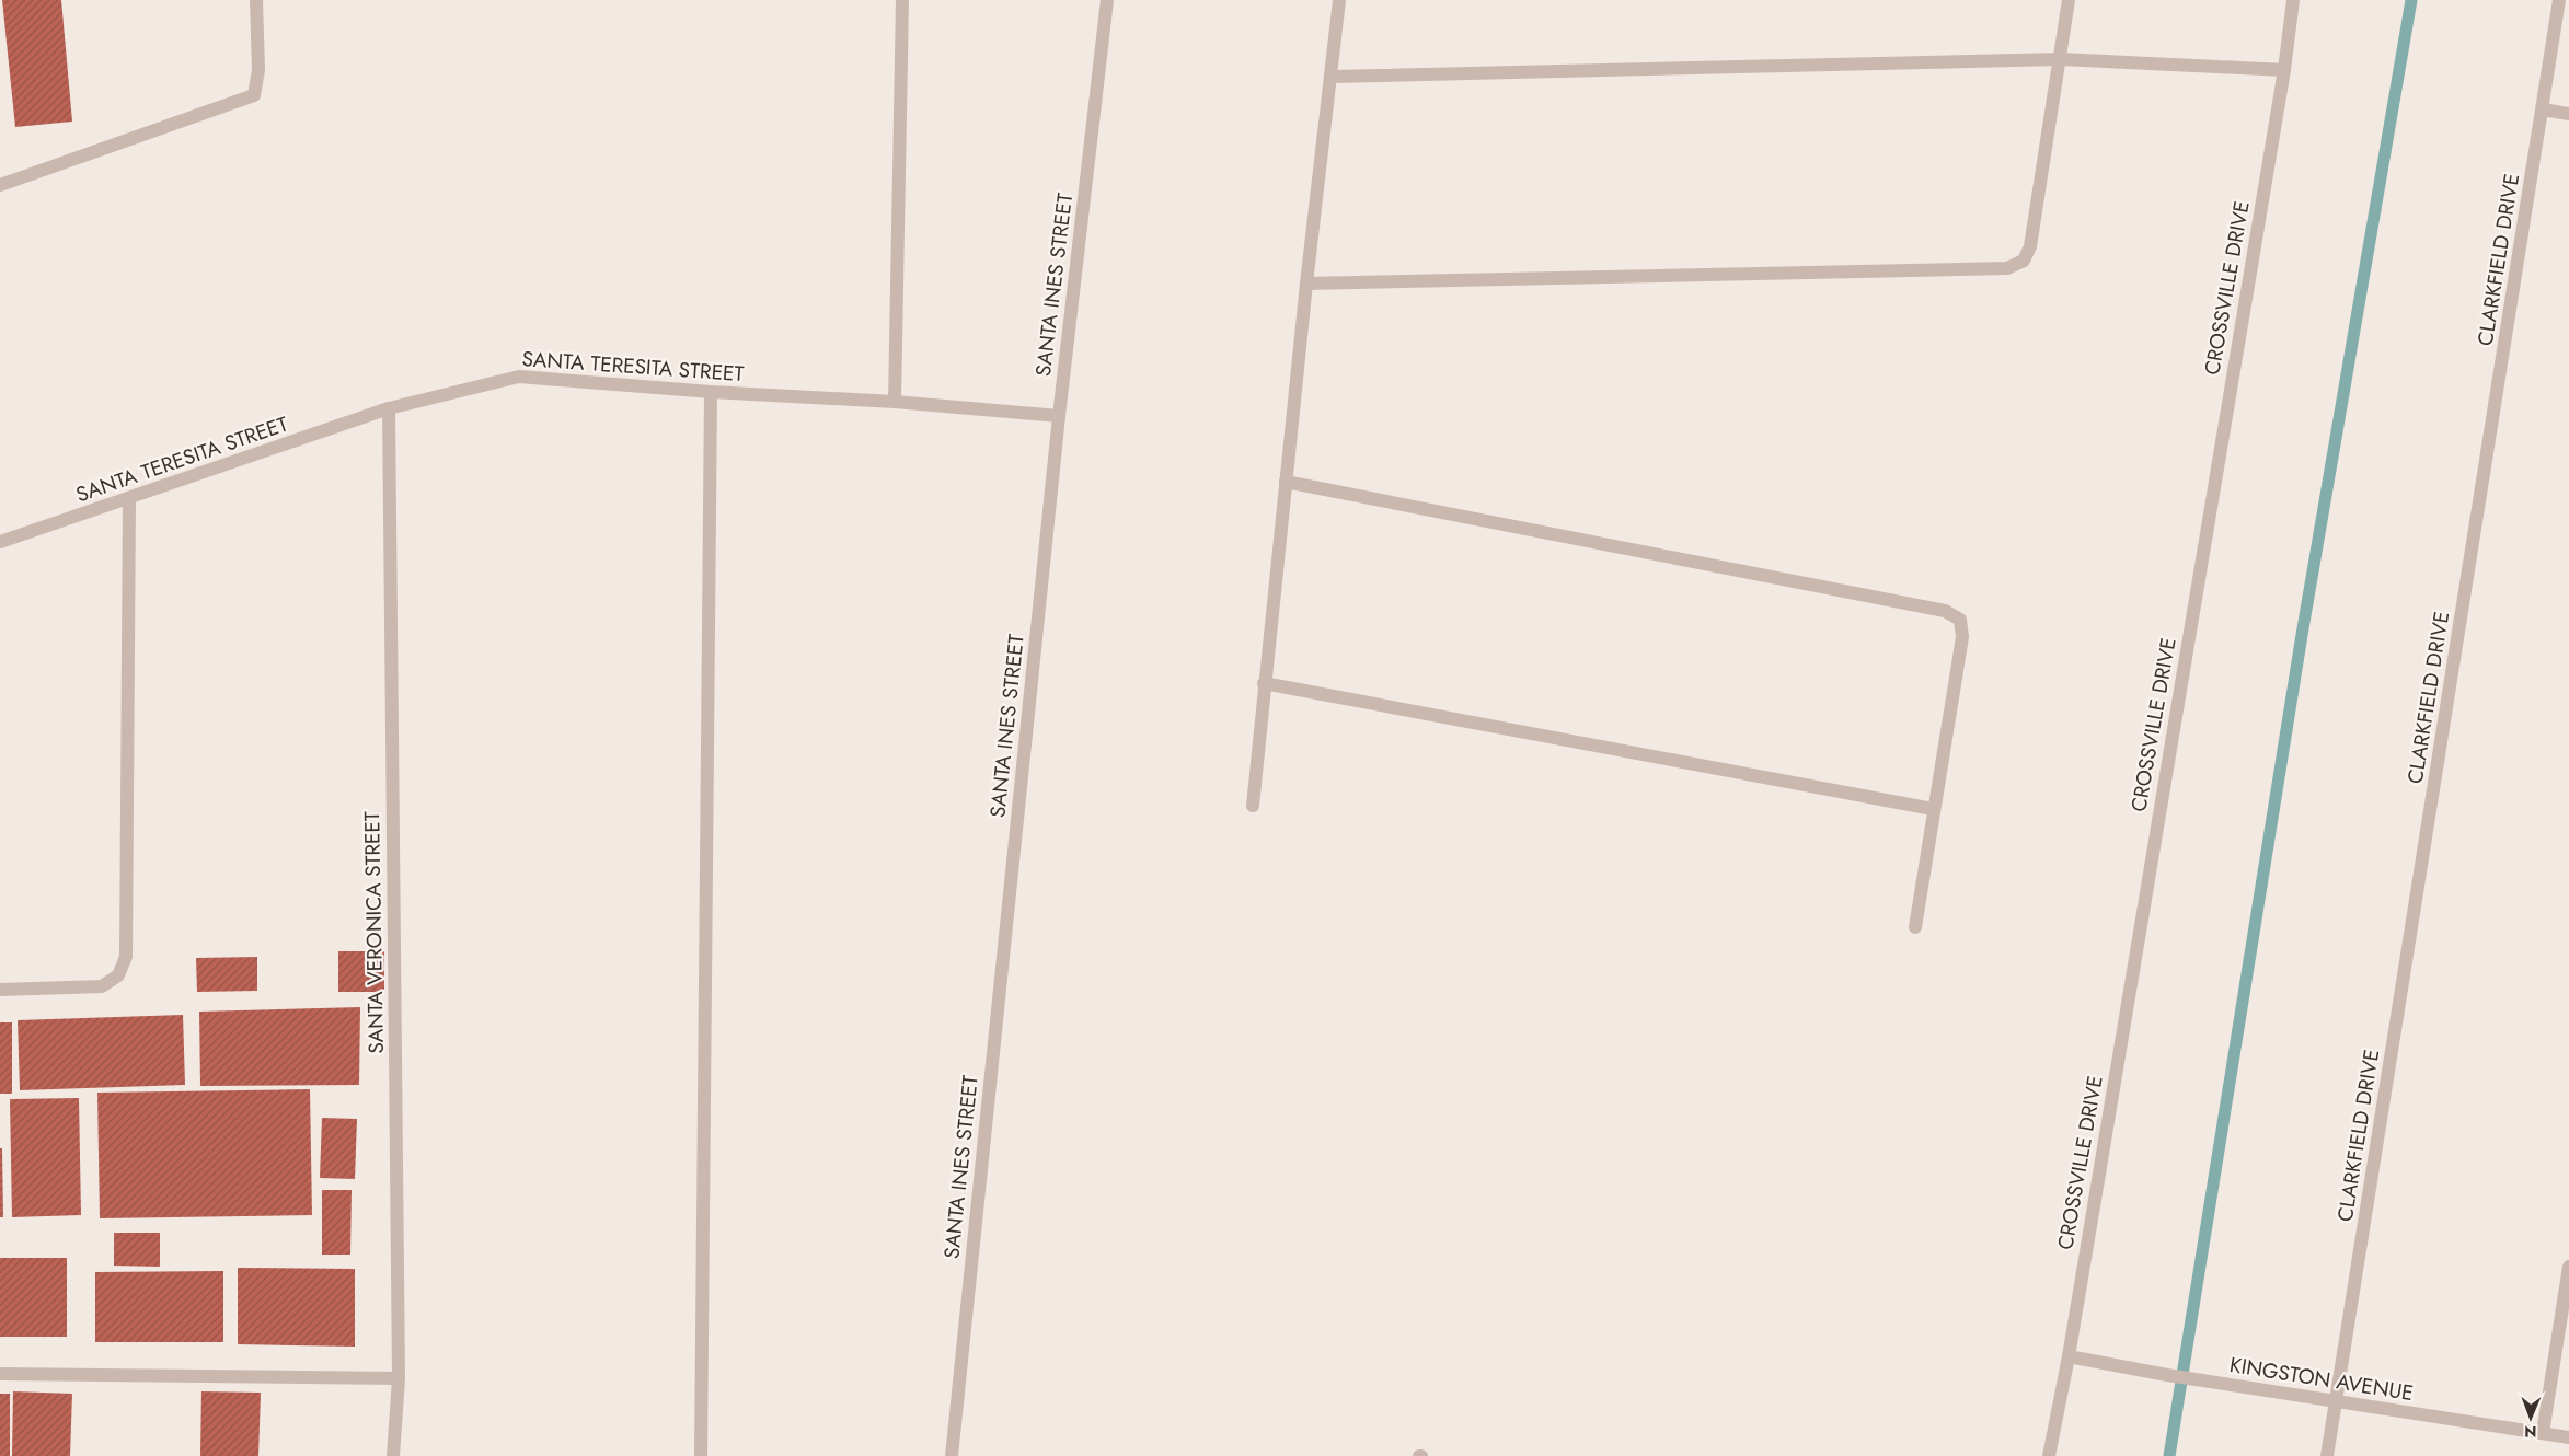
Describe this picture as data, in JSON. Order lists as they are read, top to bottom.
{
  "streets": {
    "street": [
      "CLARKFIELD DRIVE",
      "SANTA INES STREET",
      "CROSSVILLE DRIVE",
      "SANTA TERESITA STREET",
      "SANTA VERONICA STREET",
      "KINGSTON AVENUE"
    ]
  },
  "crossings": [
    ["CLARKFIELD DRIVE", "KINGSTON AVENUE"],
    ["SANTA INES STREET", "SANTA TERESITA STREET"],
    ["CROSSVILLE DRIVE", "KINGSTON AVENUE"],
    ["SANTA TERESITA STREET", "SANTA VERONICA STREET"]
  ],
  "north": "bottom"
}
